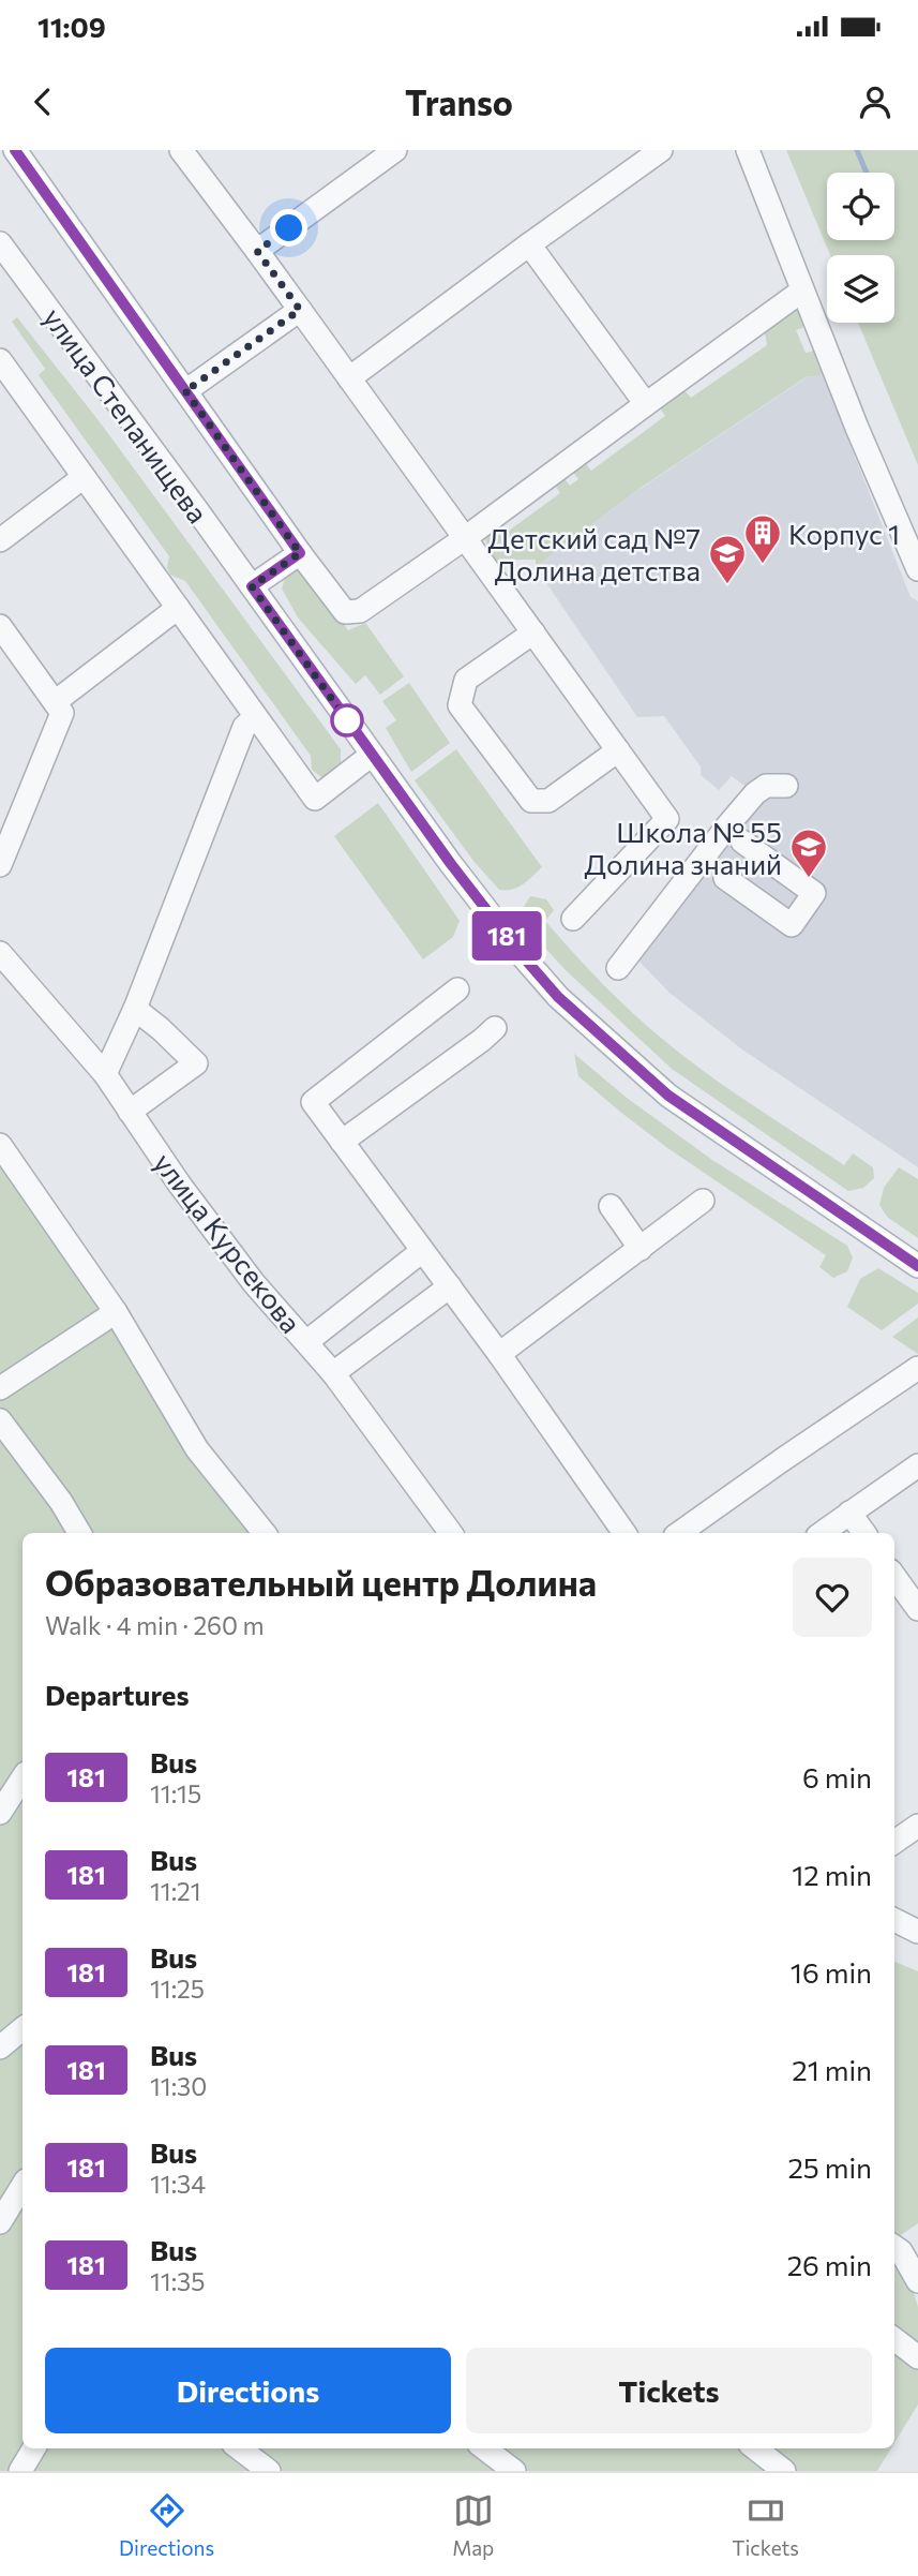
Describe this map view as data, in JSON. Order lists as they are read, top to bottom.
{
  "streets": {
    "street": ["улица Степанищева", "улица Курсекова"]
  },
  "places": {
    "building": ["Корпус 1"],
    "school or university": ["Детский сад №7 Долина детства", "Школа № 55 Долина знаний"]
  },
  "lines": ["bus line 181"],
  "page": {
    "status": "11:09",
    "header": "Transo",
    "on_map": "181",
    "heading": [
      ["Образовательный центр Долина", "Walk · 4 min · 260 m"],
      "Departures"
    ],
    "list": [
      {
        "mark": "181",
        "name": "Bus",
        "note": "11:15",
        "value": "6 min"
      },
      {
        "mark": "181",
        "name": "Bus",
        "note": "11:21",
        "value": "12 min"
      },
      {
        "mark": "181",
        "name": "Bus",
        "note": "11:25",
        "value": "16 min"
      },
      {
        "mark": "181",
        "name": "Bus",
        "note": "11:30",
        "value": "21 min"
      },
      {
        "mark": "181",
        "name": "Bus",
        "note": "11:34",
        "value": "25 min"
      },
      {
        "mark": "181",
        "name": "Bus",
        "note": "11:35",
        "value": "26 min"
      }
    ],
    "buttons": ["Directions", "Tickets"],
    "tabs": ["Directions", "Map", "Tickets"]
  }
}
